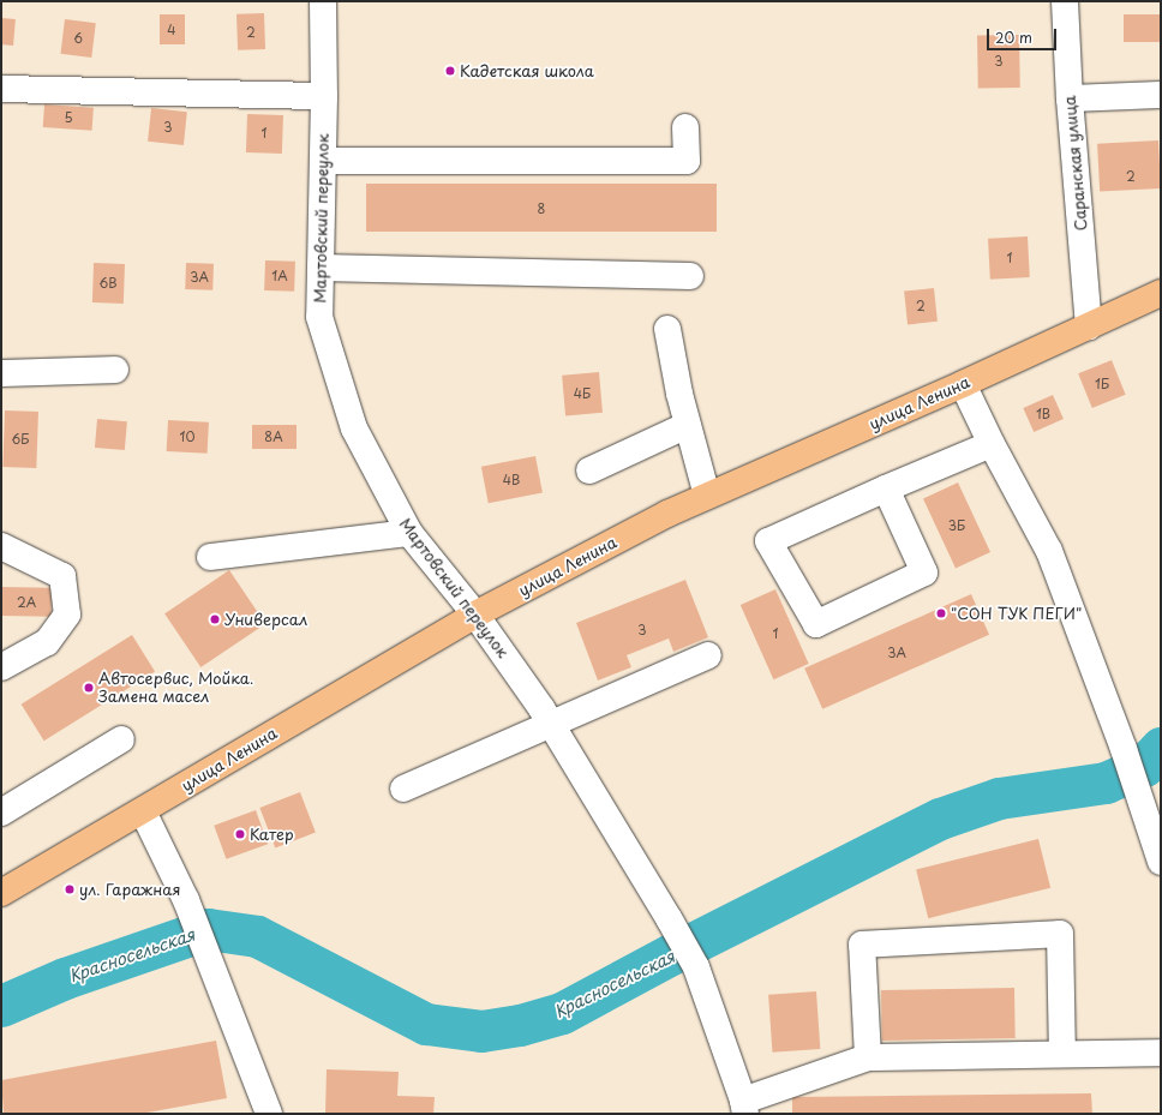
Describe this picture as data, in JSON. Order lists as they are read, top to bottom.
{
  "streets": {
    "main road": ["улица Ленина"],
    "street": ["Саранская улица", "Мартовский переулок"]
  },
  "crossings": [
    ["Саранская улица", "улица Ленина"],
    ["Мартовский переулок", "улица Ленина"]
  ],
  "water": ["Красносельская"],
  "places": [
    "Кадетская школа",
    "\"СОН ТУК ПЕГИ\"",
    "Универсал",
    "Автосервис, Мойка. Замена масел",
    "Катер",
    "ул. Гаражная"
  ],
  "house_numbers": [
    "4",
    "2",
    "6",
    "3",
    "5",
    "3",
    "1",
    "2",
    "8",
    "1",
    "1А",
    "3А",
    "6В",
    "2",
    "1Б",
    "4Б",
    "1В",
    "10",
    "8А",
    "6Б",
    "4В",
    "3Б",
    "2А",
    "3",
    "1",
    "3А"
  ],
  "scale_bar": "20 m"
}
